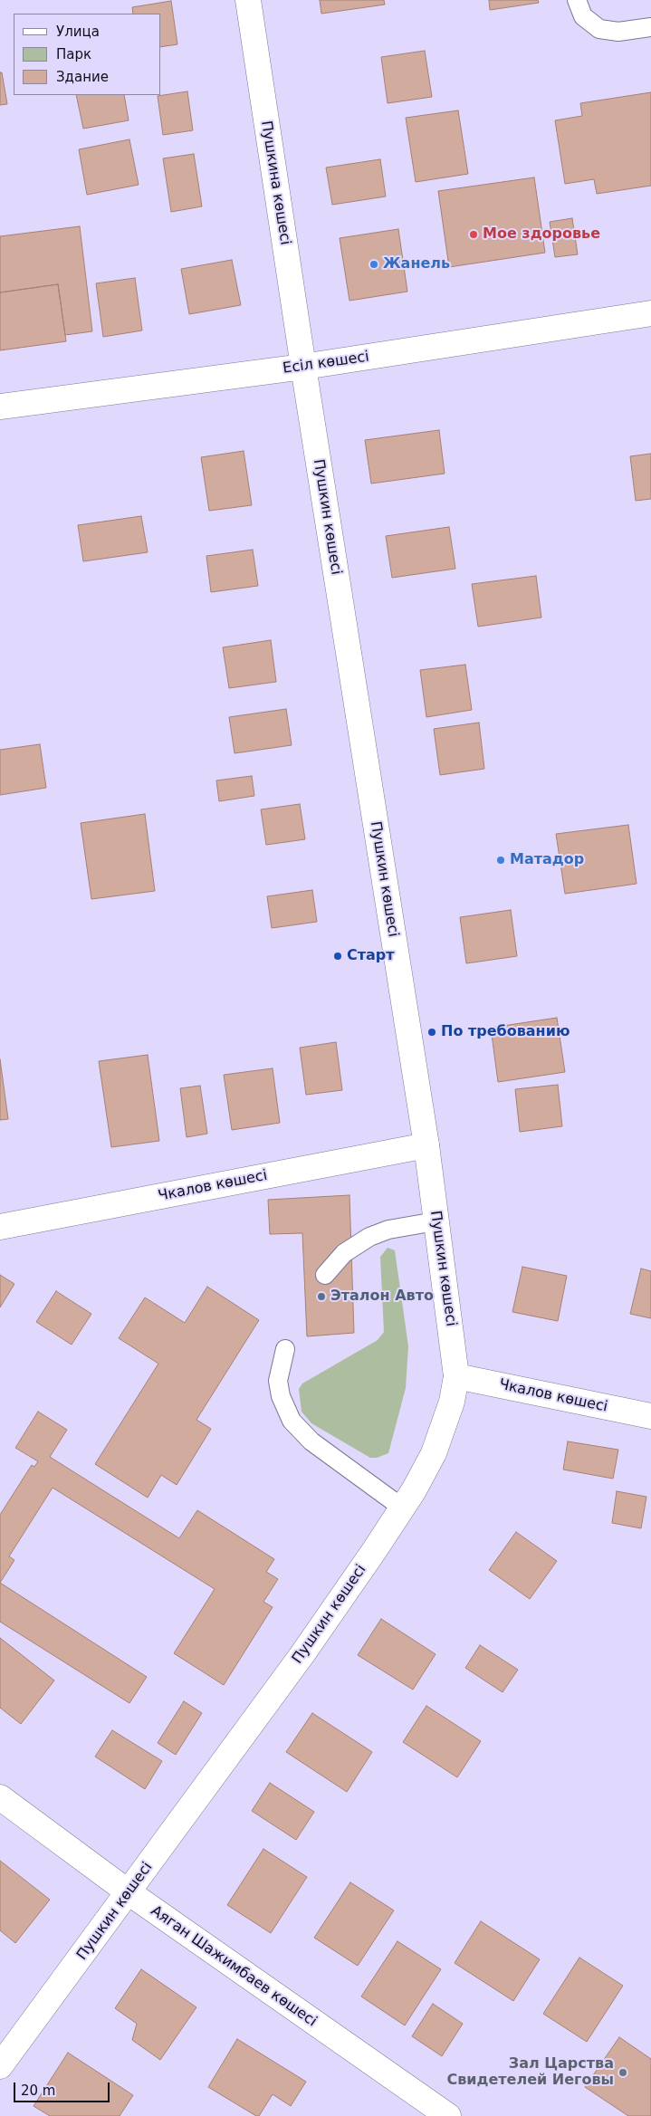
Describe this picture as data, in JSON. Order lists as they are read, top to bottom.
{
  "streets": {
    "street": [
      "Пушкина көшесі",
      "Есіл көшесі",
      "Пушкин көшесі",
      "Чкалов көшесі",
      "Аяган Шажимбаев көшесі"
    ]
  },
  "crossings": [
    ["Пушкина көшесі", "Есіл көшесі"],
    ["Пушкина көшесі", "Пушкин көшесі"],
    ["Есіл көшесі", "Пушкин көшесі"],
    ["Пушкин көшесі", "Чкалов көшесі"],
    ["Пушкин көшесі", "Аяган Шажимбаев көшесі"]
  ],
  "places": [
    "Мое здоровье",
    "Жанель",
    "Матадор",
    "Старт",
    "По требованию",
    "Эталон Авто",
    "Зал Царства Свидетелей Иеговы"
  ],
  "legend": ["Улица", "Парк", "Здание"],
  "scale_bar": "20 m"
}
